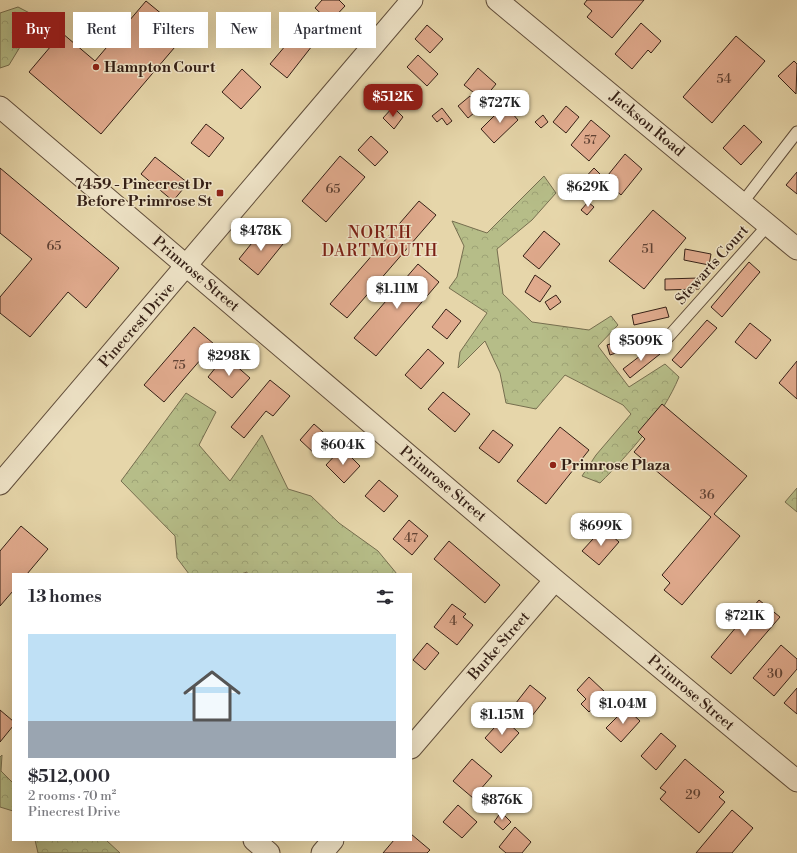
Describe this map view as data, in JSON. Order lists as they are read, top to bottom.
{
  "streets": {
    "street": [
      "Jackson Road",
      "Primrose Street",
      "Pinecrest Drive",
      "Burke Street"
    ],
    "lane": ["Stewarts Court"]
  },
  "crossings": [
    ["Jackson Road", "Stewarts Court"],
    ["Primrose Street", "Pinecrest Drive"],
    ["Primrose Street", "Burke Street"]
  ],
  "districts": ["NORTH DARTMOUTH"],
  "places": {
    "other": ["Hampton Court", "Primrose Plaza"],
    "transit": ["7459 - Pinecrest Dr Before Primrose St"]
  },
  "house_numbers": [
    "54",
    "57",
    "65",
    "65",
    "51",
    "75",
    "36",
    "47",
    "4",
    "30",
    "29"
  ],
  "page": {
    "chip": [
      "Buy",
      "Rent",
      "Filters",
      "New",
      "Apartment"
    ],
    "price": [
      "$512K",
      "$727K",
      "$629K",
      "$478K",
      "$1.11M",
      "$509K",
      "$298K",
      "$604K",
      "$699K",
      "$721K",
      "$1.04M",
      "$1.15M",
      "$876K"
    ],
    "heading": "13 homes",
    "list": [
      {
        "name": "$512,000",
        "note": "2 rooms · 70 m² · Pinecrest Drive"
      }
    ]
  }
}
